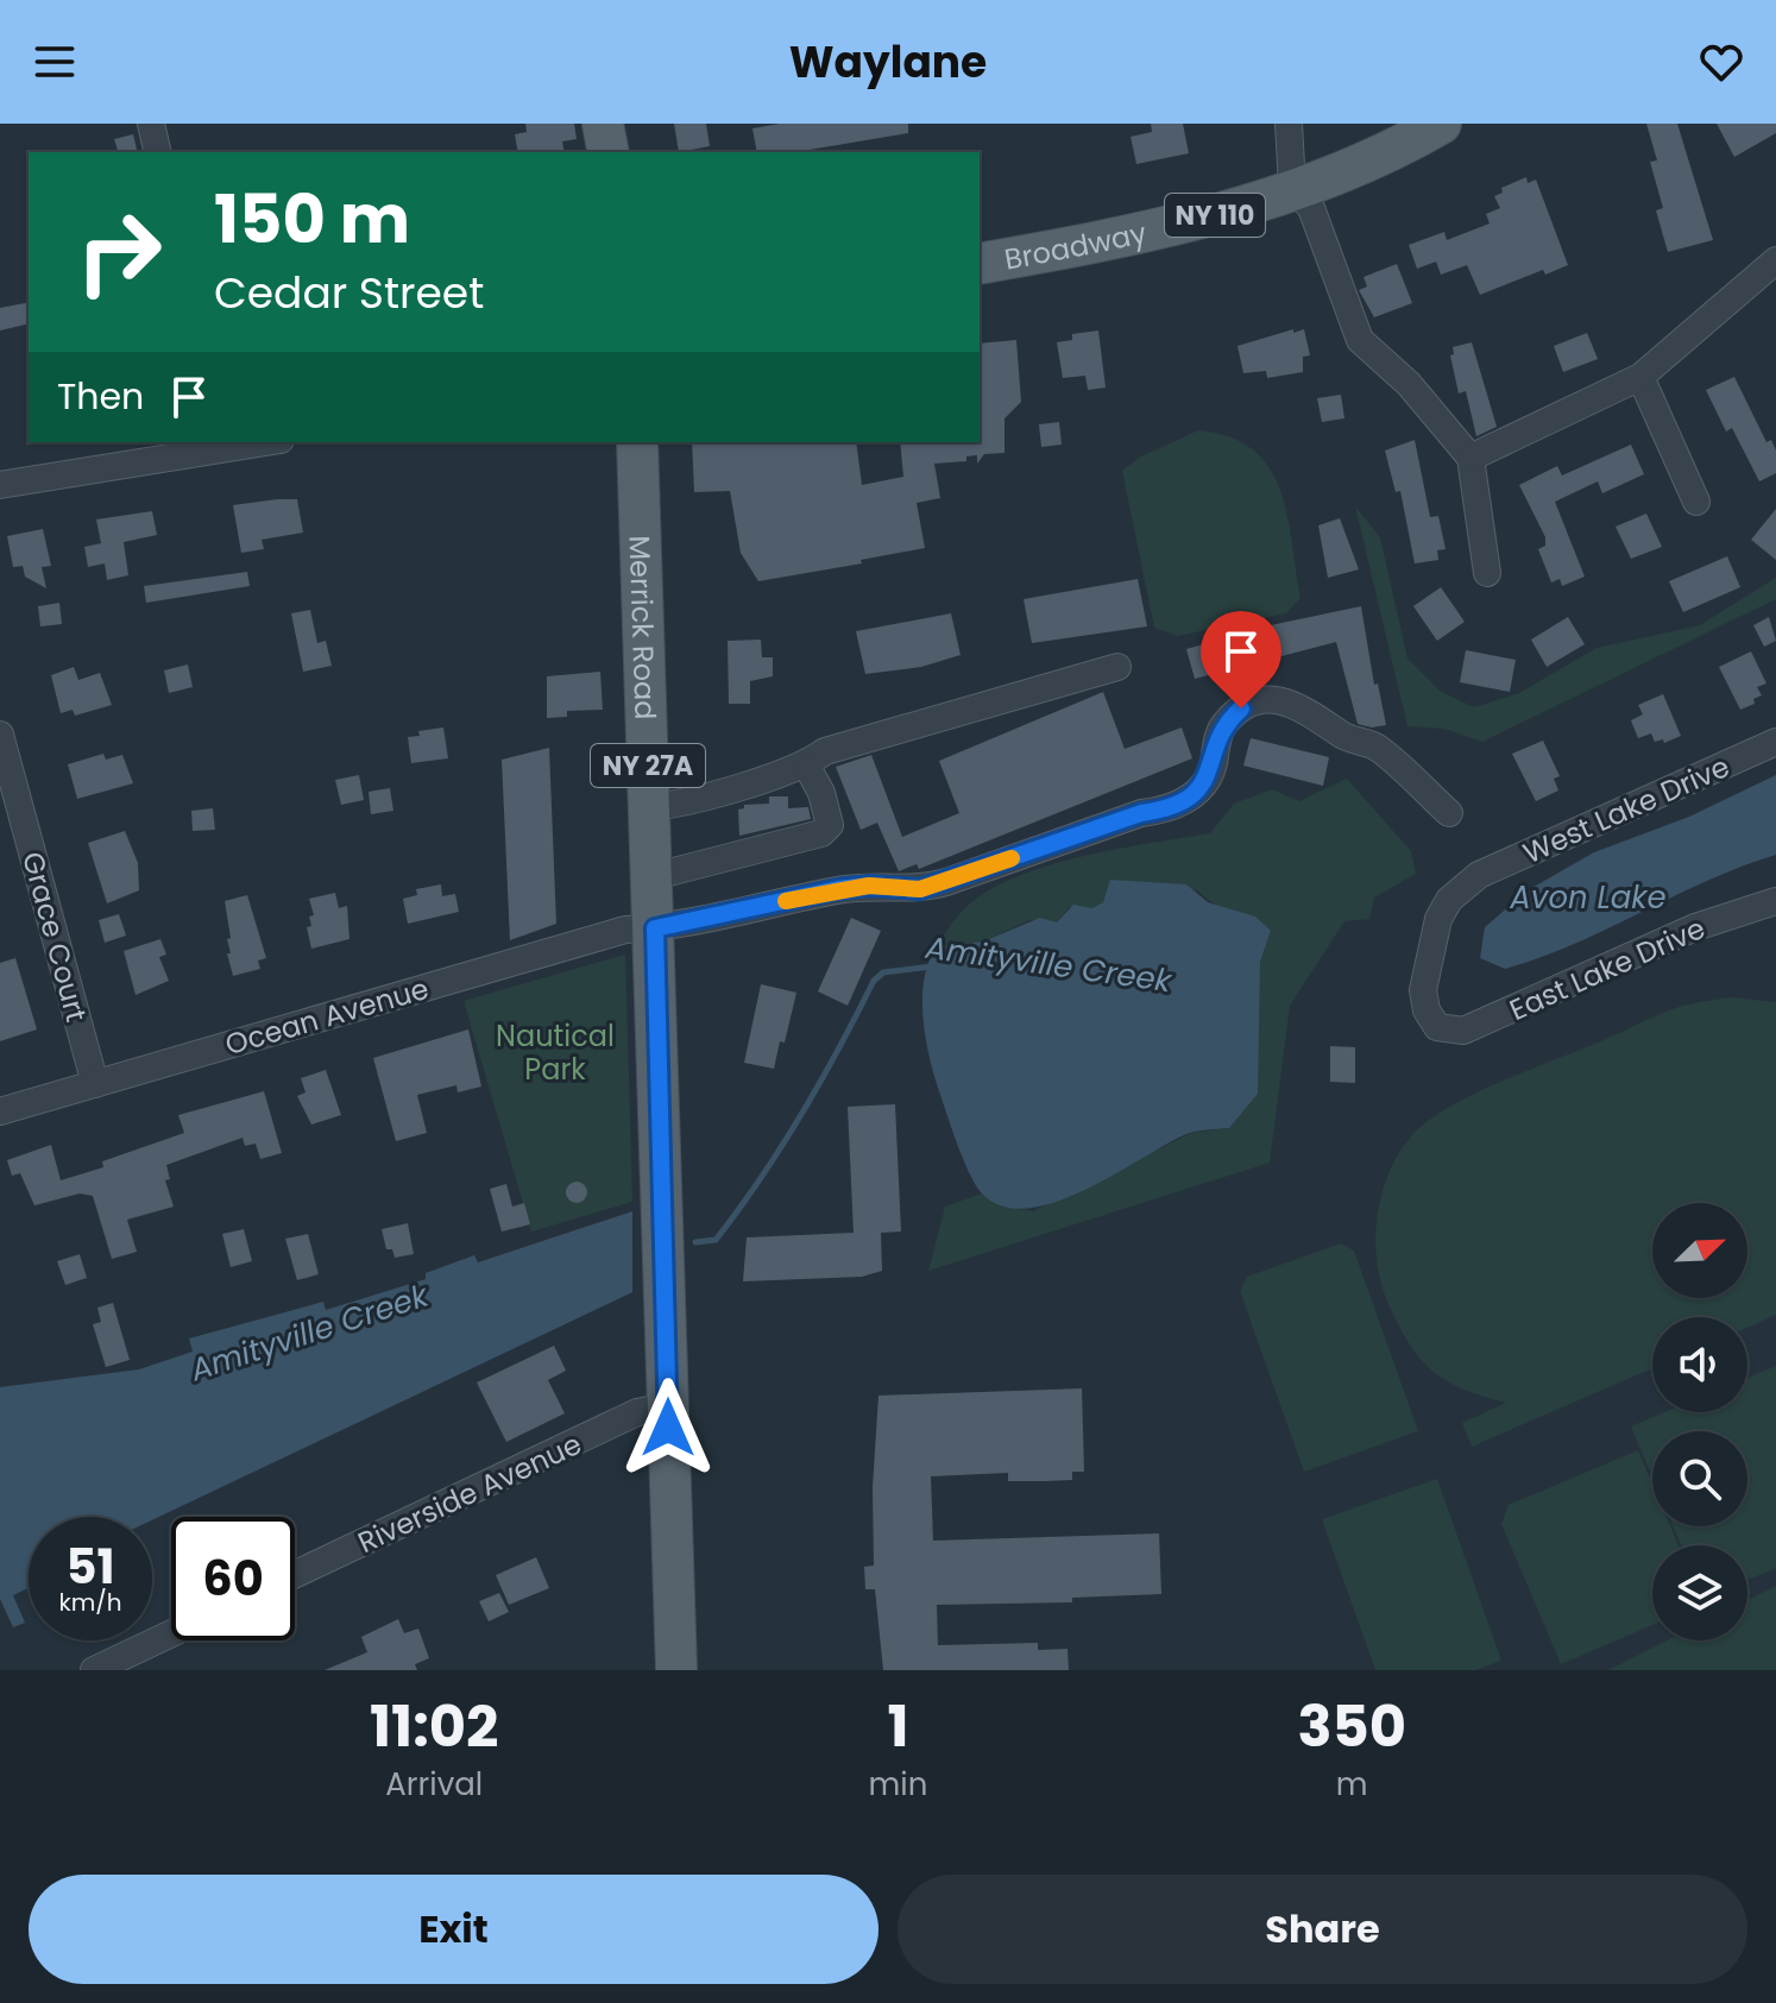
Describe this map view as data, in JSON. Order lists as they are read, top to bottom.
{
  "streets": {
    "main road": [
      "NY 110",
      "Broadway",
      "Merrick Road",
      "NY 27A"
    ],
    "street": [
      "West Lake Drive",
      "Grace Court",
      "East Lake Drive",
      "Ocean Avenue",
      "Riverside Avenue"
    ]
  },
  "crossings": [
    ["Merrick Road", "Ocean Avenue"],
    ["Merrick Road", "Riverside Avenue"],
    ["West Lake Drive", "East Lake Drive"],
    ["Grace Court", "Ocean Avenue"]
  ],
  "water": ["Avon Lake", "Amityville Creek"],
  "parks": ["Nautical Park"],
  "north": "top right",
  "page": {
    "header": "Waylane",
    "turn": ["150 m", "Cedar Street"],
    "then": "Then",
    "speed": "51 km/h",
    "limit": "60",
    "eta": [
      "11:02",
      "Arrival",
      "1",
      "min",
      "350",
      "m"
    ],
    "buttons": ["Exit", "Share"]
  }
}
